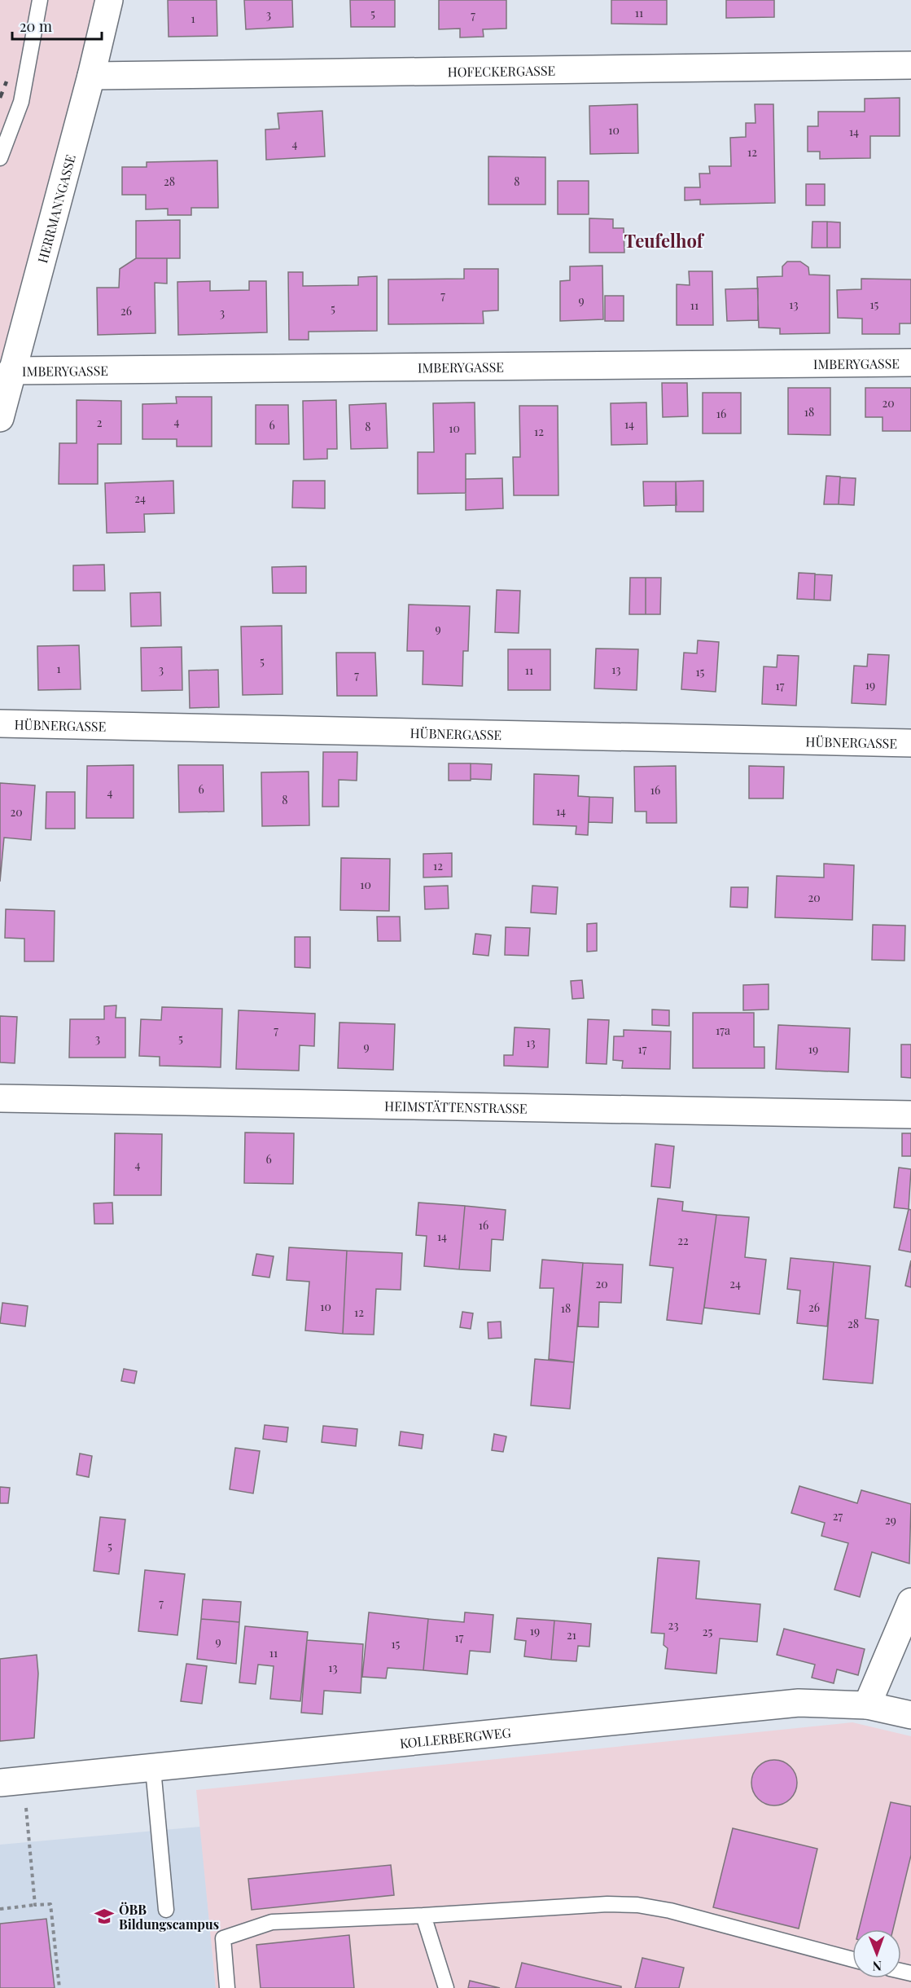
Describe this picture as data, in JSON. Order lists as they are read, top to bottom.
{
  "streets": {
    "street": [
      "HOFECKERGASSE",
      "HERRMANNGASSE",
      "IMBERYGASSE",
      "HÜBNERGASSE",
      "HEIMSTÄTTENSTRASSE",
      "KOLLERBERGWEG"
    ]
  },
  "crossings": [
    ["HOFECKERGASSE", "HERRMANNGASSE"],
    ["HERRMANNGASSE", "IMBERYGASSE"]
  ],
  "districts": ["Teufelhof"],
  "places": {
    "school or university": ["ÖBB Bildungscampus"]
  },
  "house_numbers": [
    "11",
    "5",
    "3",
    "7",
    "1",
    "10",
    "14",
    "4",
    "12",
    "28",
    "8",
    "7",
    "9",
    "13",
    "15",
    "11",
    "5",
    "26",
    "3",
    "20",
    "18",
    "16",
    "4",
    "2",
    "14",
    "6",
    "8",
    "10",
    "12",
    "24",
    "9",
    "5",
    "1",
    "3",
    "13",
    "11",
    "15",
    "7",
    "19",
    "17",
    "6",
    "16",
    "4",
    "8",
    "14",
    "20",
    "12",
    "10",
    "20",
    "7",
    "17a",
    "3",
    "5",
    "13",
    "9",
    "17",
    "19",
    "6",
    "4",
    "16",
    "14",
    "22",
    "20",
    "24",
    "10",
    "26",
    "18",
    "12",
    "28",
    "27",
    "29",
    "5",
    "7",
    "23",
    "19",
    "25",
    "21",
    "17",
    "9",
    "15",
    "11",
    "13"
  ],
  "scale_bar": "20 m",
  "north": "bottom"
}
